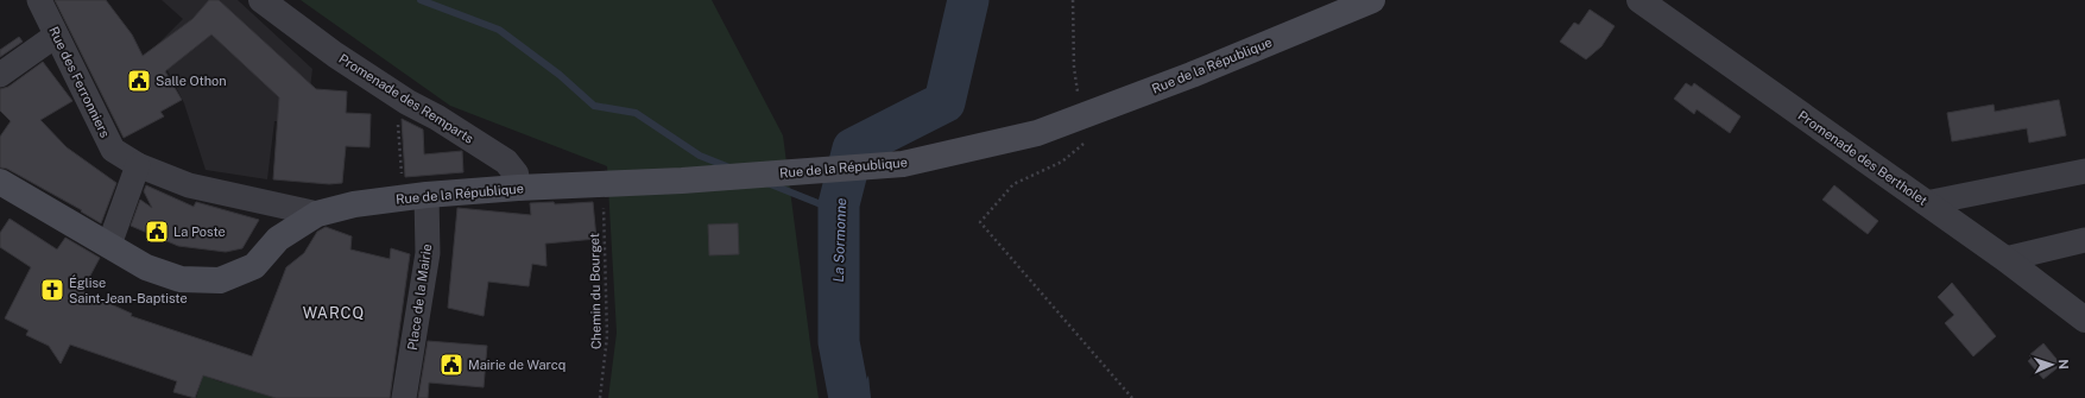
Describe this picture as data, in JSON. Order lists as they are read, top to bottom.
{
  "streets": {
    "main road": ["Rue de la République"],
    "street": [
      "Rue des Ferronniers",
      "Promenade des Remparts",
      "Promenade des Bertholet",
      "Place de la Mairie"
    ],
    "path": ["Chemin du Bourget"]
  },
  "crossings": [
    ["Rue de la République", "Rue des Ferronniers"],
    ["Rue de la République", "Promenade des Remparts"],
    ["Rue de la République", "Chemin du Bourget"],
    ["Rue de la République", "Place de la Mairie"]
  ],
  "districts": ["WARCQ"],
  "water": ["La Sormonne"],
  "places": {
    "public building": ["Salle Othon", "La Poste", "Mairie de Warcq"],
    "church": ["Église Saint-Jean-Baptiste"]
  },
  "north": "right"
}
